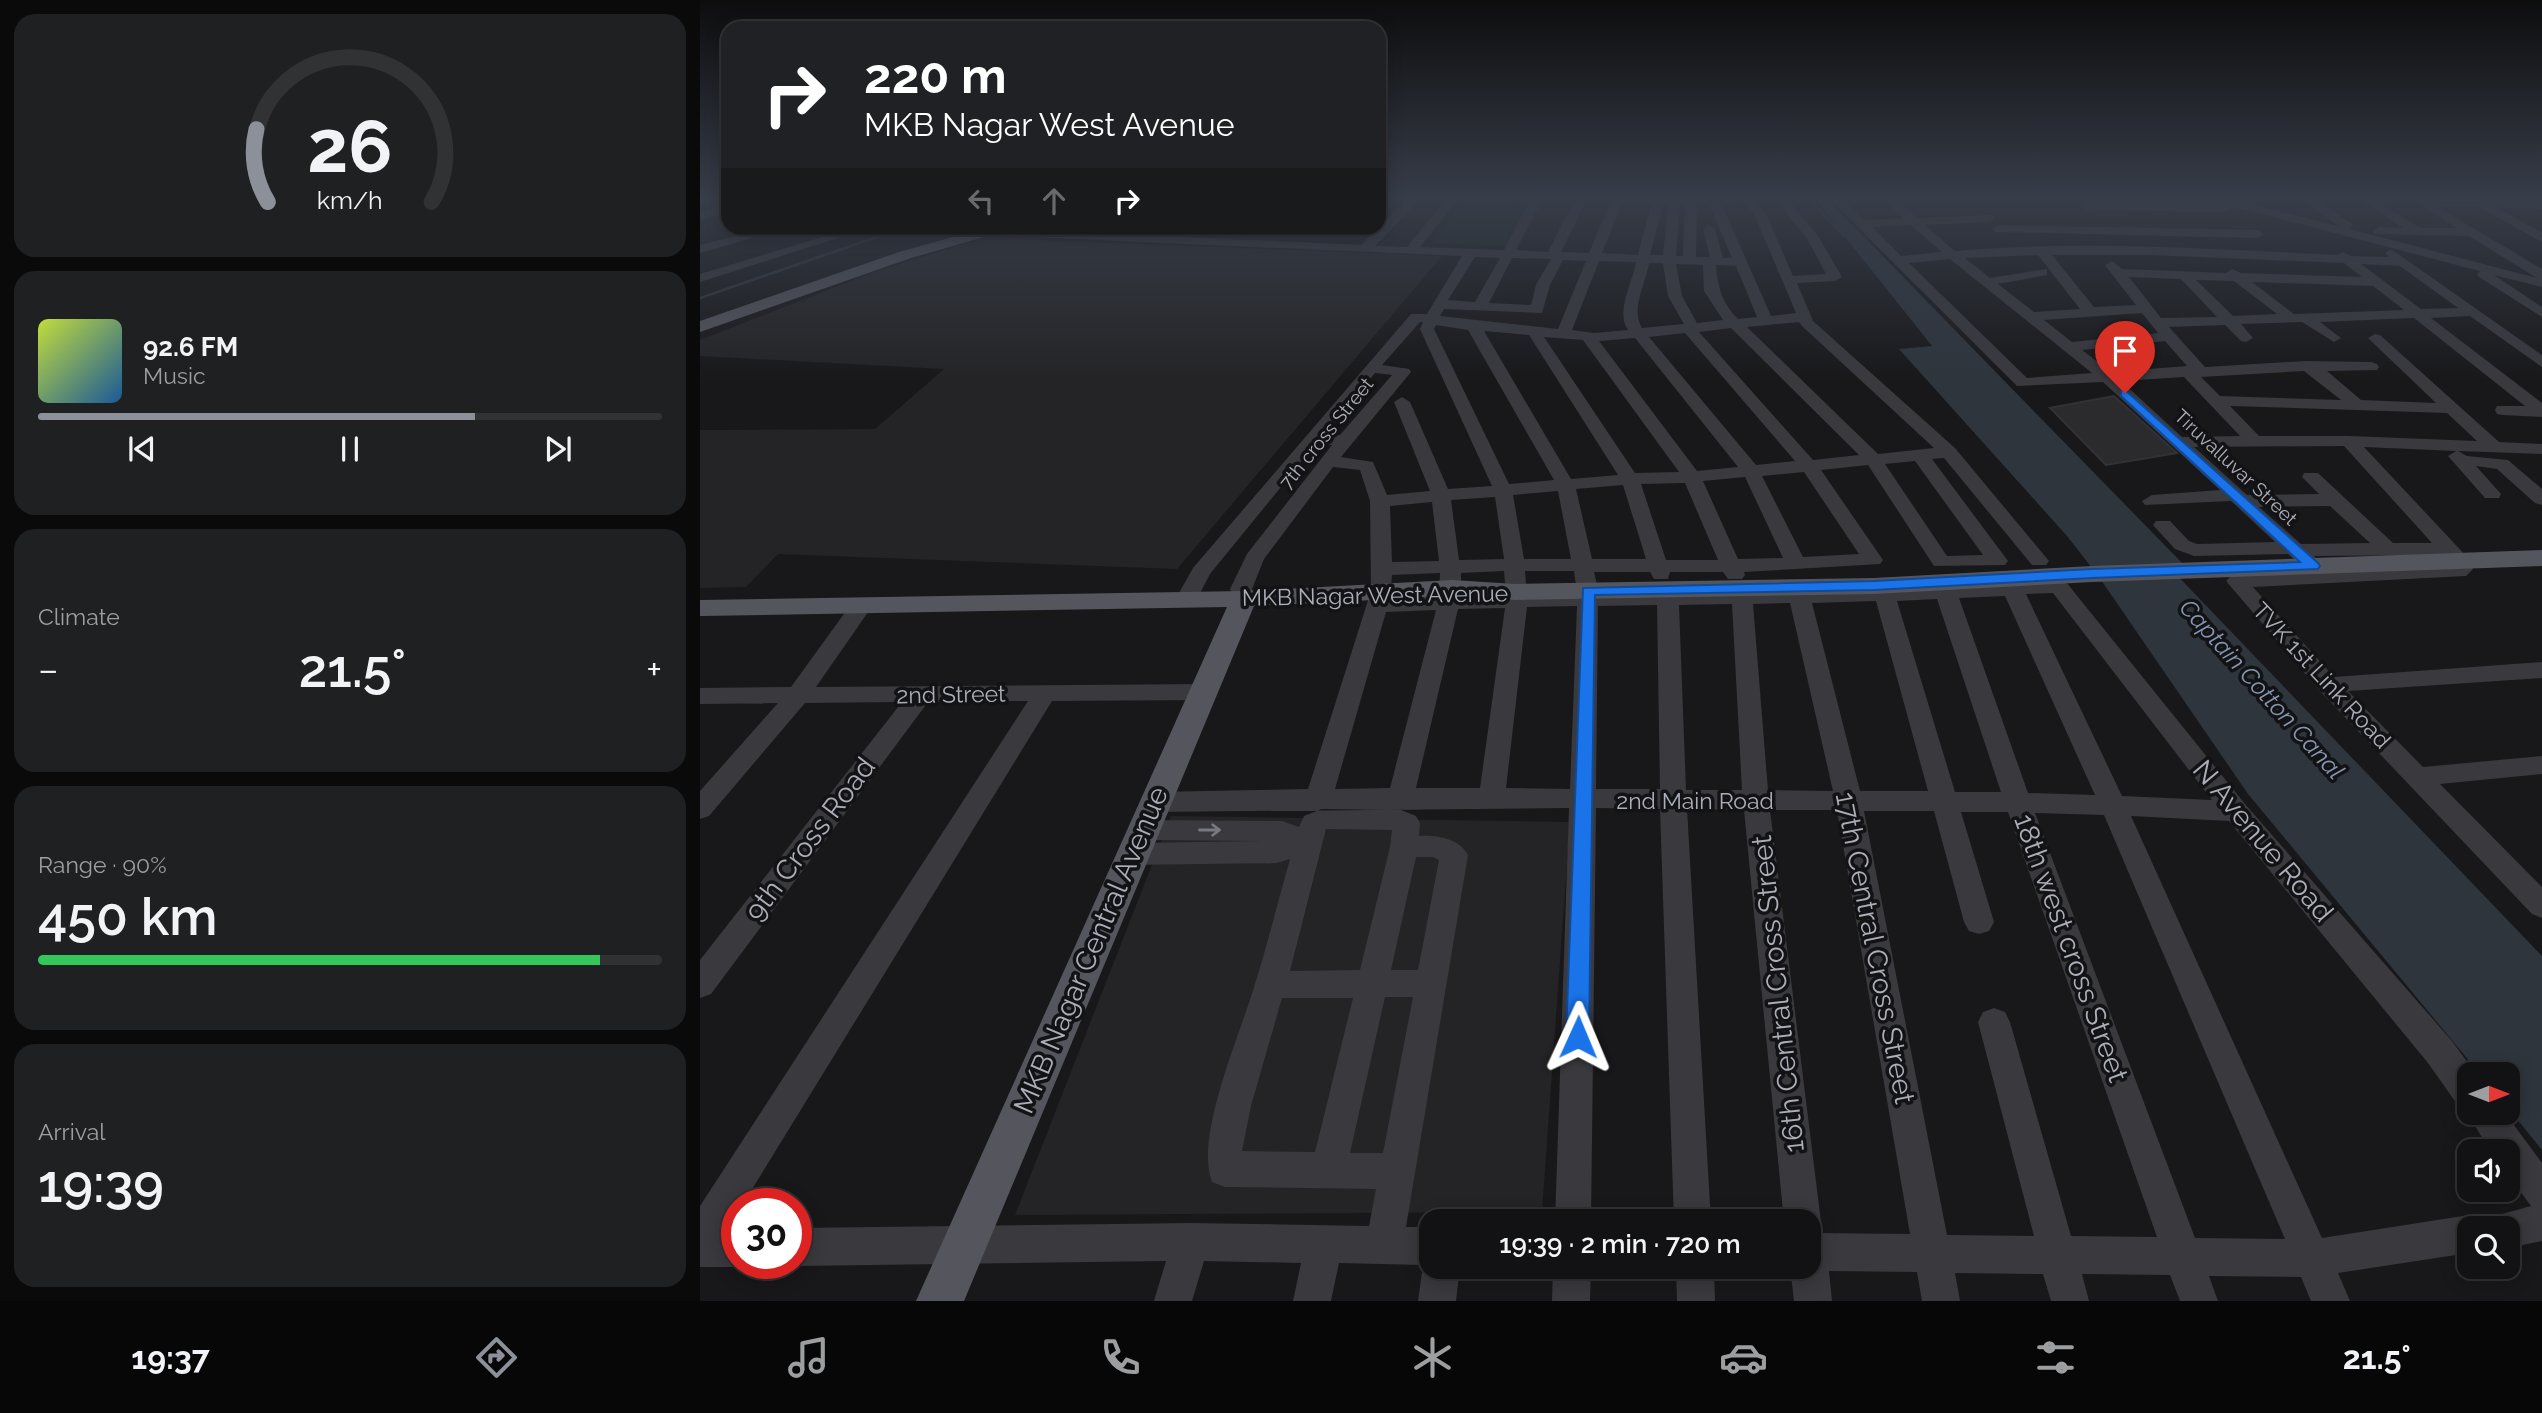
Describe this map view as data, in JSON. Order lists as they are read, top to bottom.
{
  "streets": {
    "main road": ["MKB Nagar West Avenue", "MKB Nagar Central Avenue"],
    "street": [
      "7th cross Street",
      "Tiruvalluvar Street",
      "TVK 1st Link Road",
      "2nd Street",
      "2nd Main Road",
      "9th Cross Road",
      "N Avenue Road",
      "17th Central Cross Street",
      "18th west cross Street",
      "16th Central Cross Street"
    ]
  },
  "crossings": [
    ["7th cross Street", "MKB Nagar West Avenue"],
    ["7th cross Street", "MKB Nagar Central Avenue"],
    ["Tiruvalluvar Street", "MKB Nagar West Avenue"],
    ["MKB Nagar West Avenue", "TVK 1st Link Road"],
    ["MKB Nagar West Avenue", "MKB Nagar Central Avenue"],
    ["MKB Nagar West Avenue", "16th Central Cross Street"],
    ["2nd Street", "9th Cross Road"],
    ["2nd Street", "MKB Nagar Central Avenue"],
    ["2nd Main Road", "N Avenue Road"],
    ["2nd Main Road", "17th Central Cross Street"],
    ["2nd Main Road", "18th west cross Street"],
    ["2nd Main Road", "MKB Nagar Central Avenue"],
    ["2nd Main Road", "16th Central Cross Street"]
  ],
  "water": ["Captain Cotton Canal"],
  "north": "right",
  "page": {
    "turn": ["220 m", "MKB Nagar West Avenue"],
    "song": ["92.6 FM", "Music"],
    "tile": [
      "Climate",
      ["Range · 90%", "450 km"],
      ["Arrival", "19:39"]
    ],
    "heat": ["−", "21.5°", "+"],
    "limit": "30",
    "trip": "19:39 · 2 min · 720 m",
    "tabs": ["19:37", "21.5°"],
    "gauge": ["26", "km/h"]
  }
}
